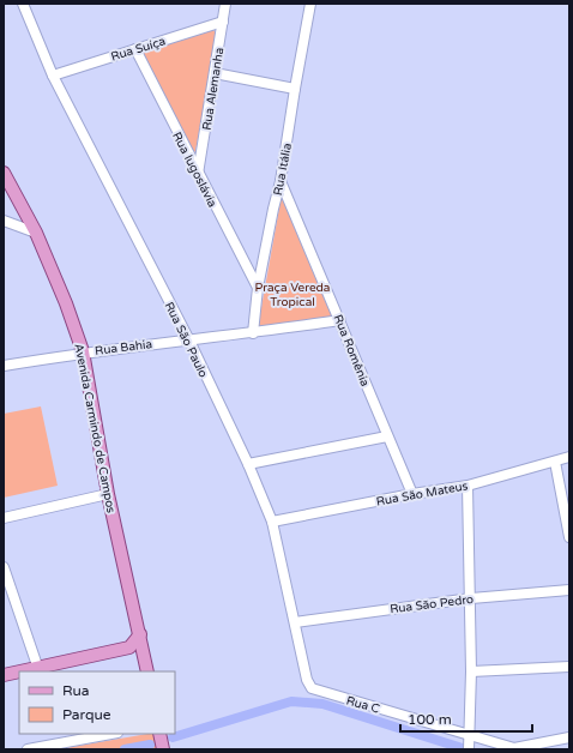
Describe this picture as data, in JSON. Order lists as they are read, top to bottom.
{
  "streets": {
    "main road": ["Avenida Carmindo de Campos"],
    "street": [
      "Rua Suíça",
      "Rua Alemanha",
      "Rua Iugoslávia",
      "Rua Itália",
      "Rua São Paulo",
      "Rua Bahia",
      "Rua Romênia",
      "Rua São Mateus",
      "Rua São Pedro",
      "Rua C"
    ]
  },
  "crossings": [
    ["Rua Suíça", "Rua Alemanha"],
    ["Rua Suíça", "Rua Iugoslávia"],
    ["Rua Suíça", "Rua São Paulo"],
    ["Rua Alemanha", "Rua Iugoslávia"],
    ["Rua Iugoslávia", "Rua Itália"],
    ["Rua Itália", "Rua Bahia"],
    ["Rua Itália", "Rua Romênia"],
    ["Rua São Paulo", "Rua Bahia"],
    ["Rua São Paulo", "Rua São Mateus"],
    ["Rua São Paulo", "Rua São Pedro"],
    ["Rua São Paulo", "Rua C"],
    ["Rua Bahia", "Rua Romênia"],
    ["Rua Bahia", "Avenida Carmindo de Campos"],
    ["Rua Romênia", "Rua São Mateus"]
  ],
  "parks": ["Praça Vereda Tropical"],
  "legend": ["Rua", "Parque"],
  "scale_bar": "100 m"
}
